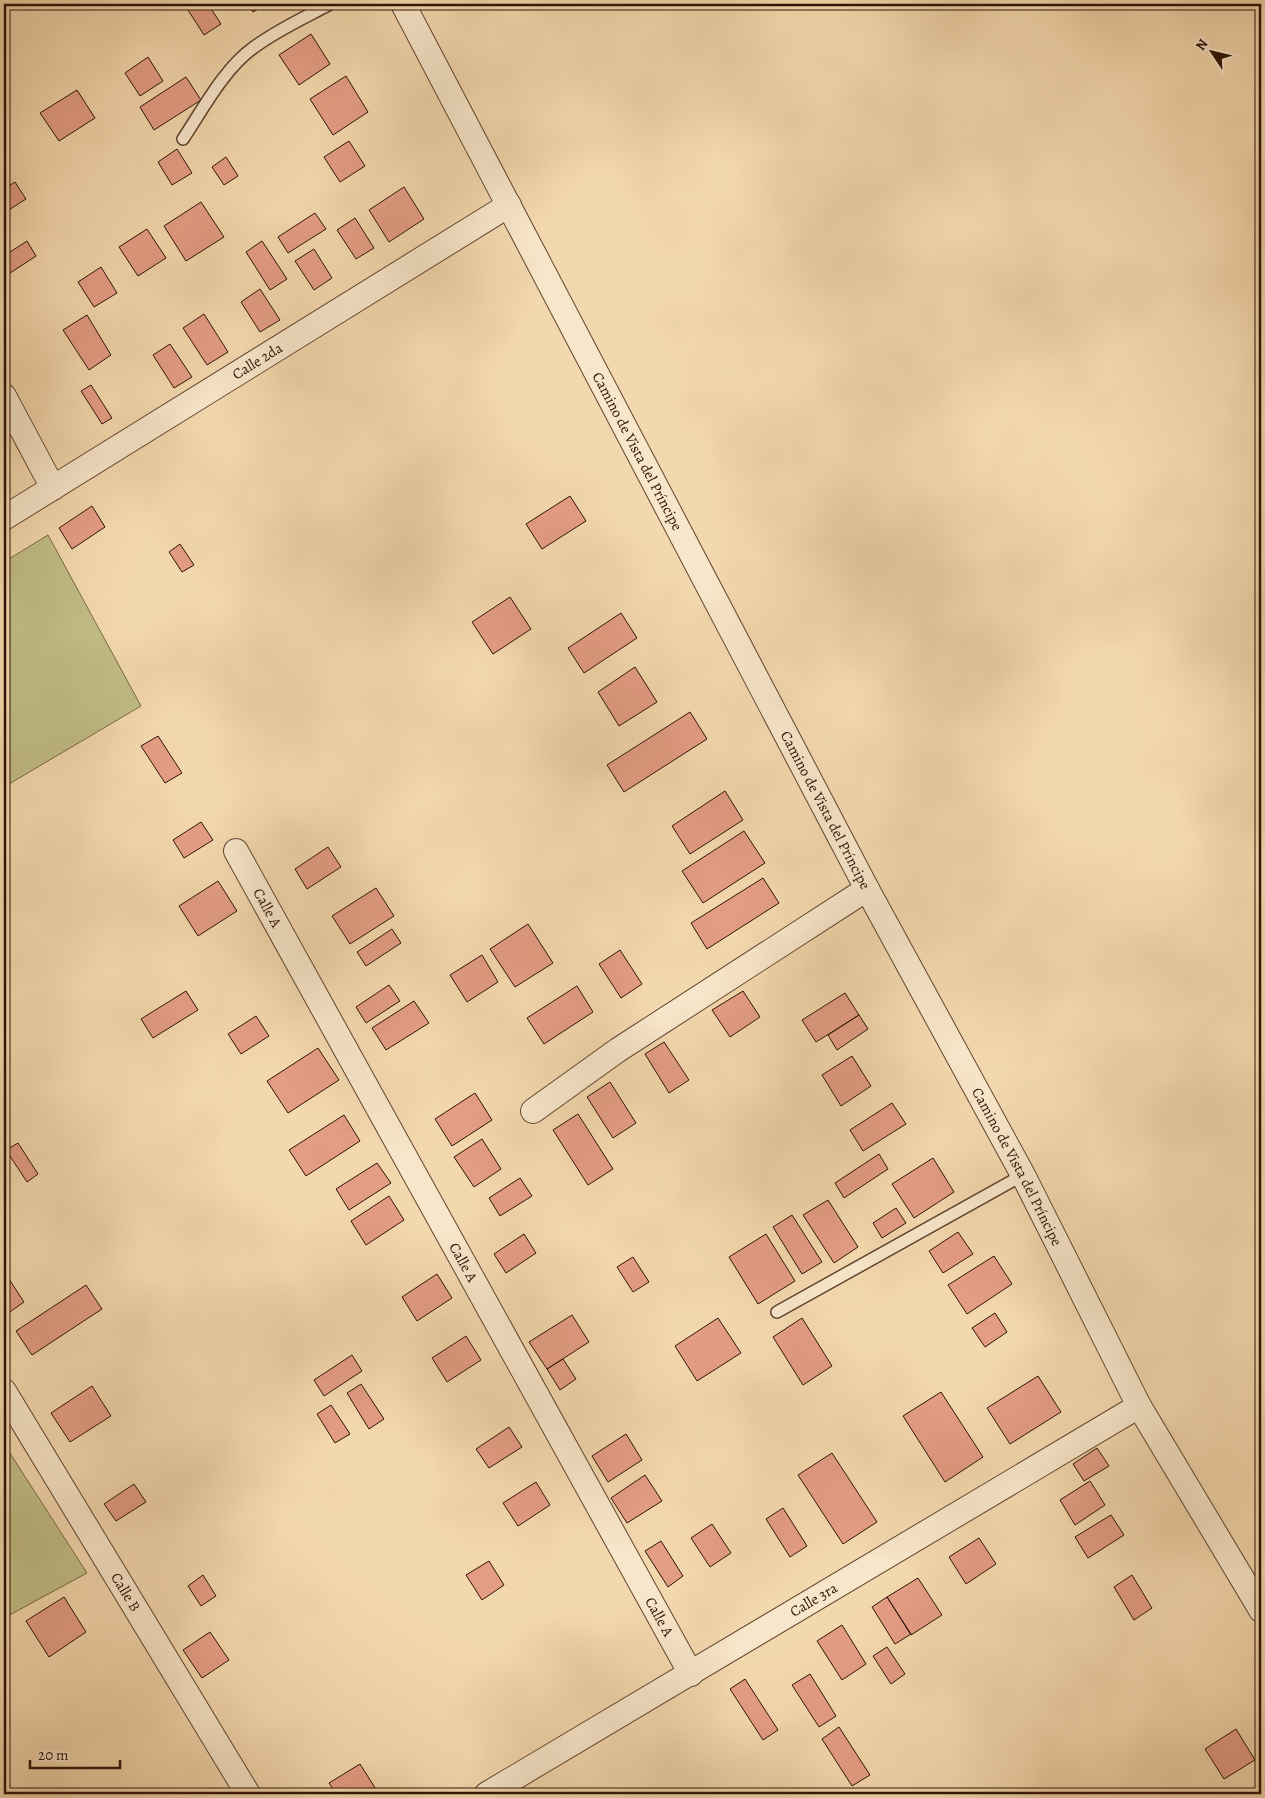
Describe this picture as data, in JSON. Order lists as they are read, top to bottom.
{
  "streets": {
    "street": [
      "Calle 2da",
      "Camino de Vista del Príncipe",
      "Calle A",
      "Calle B",
      "Calle 3ra"
    ]
  },
  "crossings": [
    ["Calle 2da", "Camino de Vista del Príncipe"],
    ["Camino de Vista del Príncipe", "Calle 3ra"],
    ["Calle A", "Calle 3ra"]
  ],
  "scale_bar": "20 m",
  "north": "top left"
}
